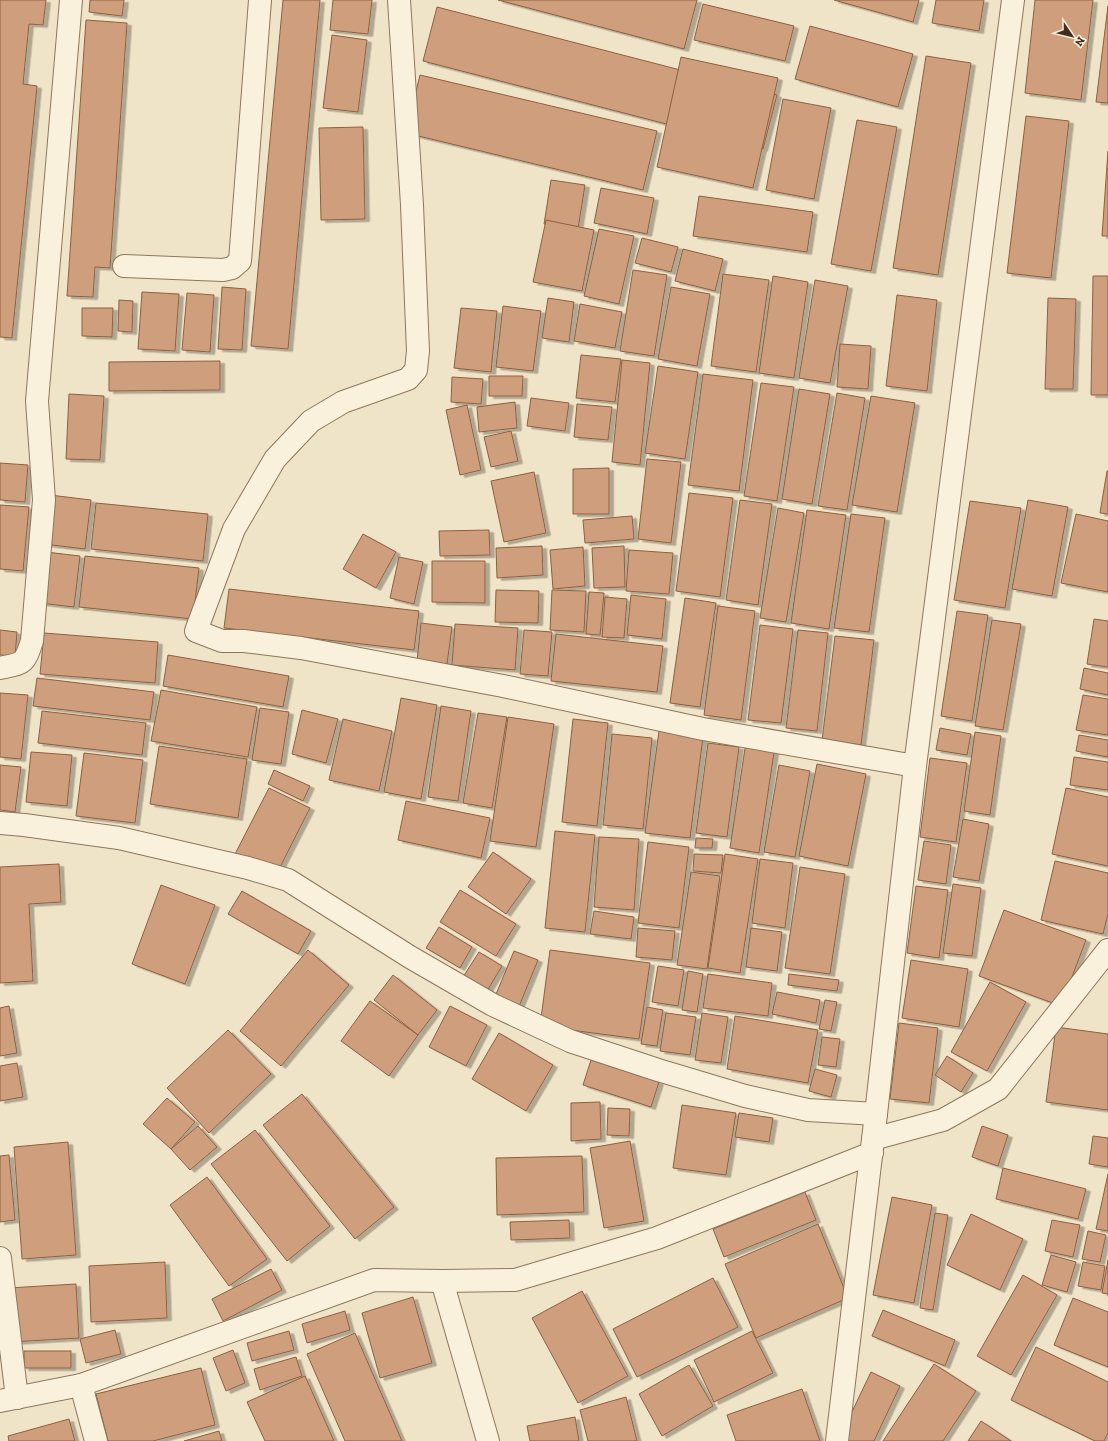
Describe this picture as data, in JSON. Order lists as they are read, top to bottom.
{
  "north": "bottom right"
}
